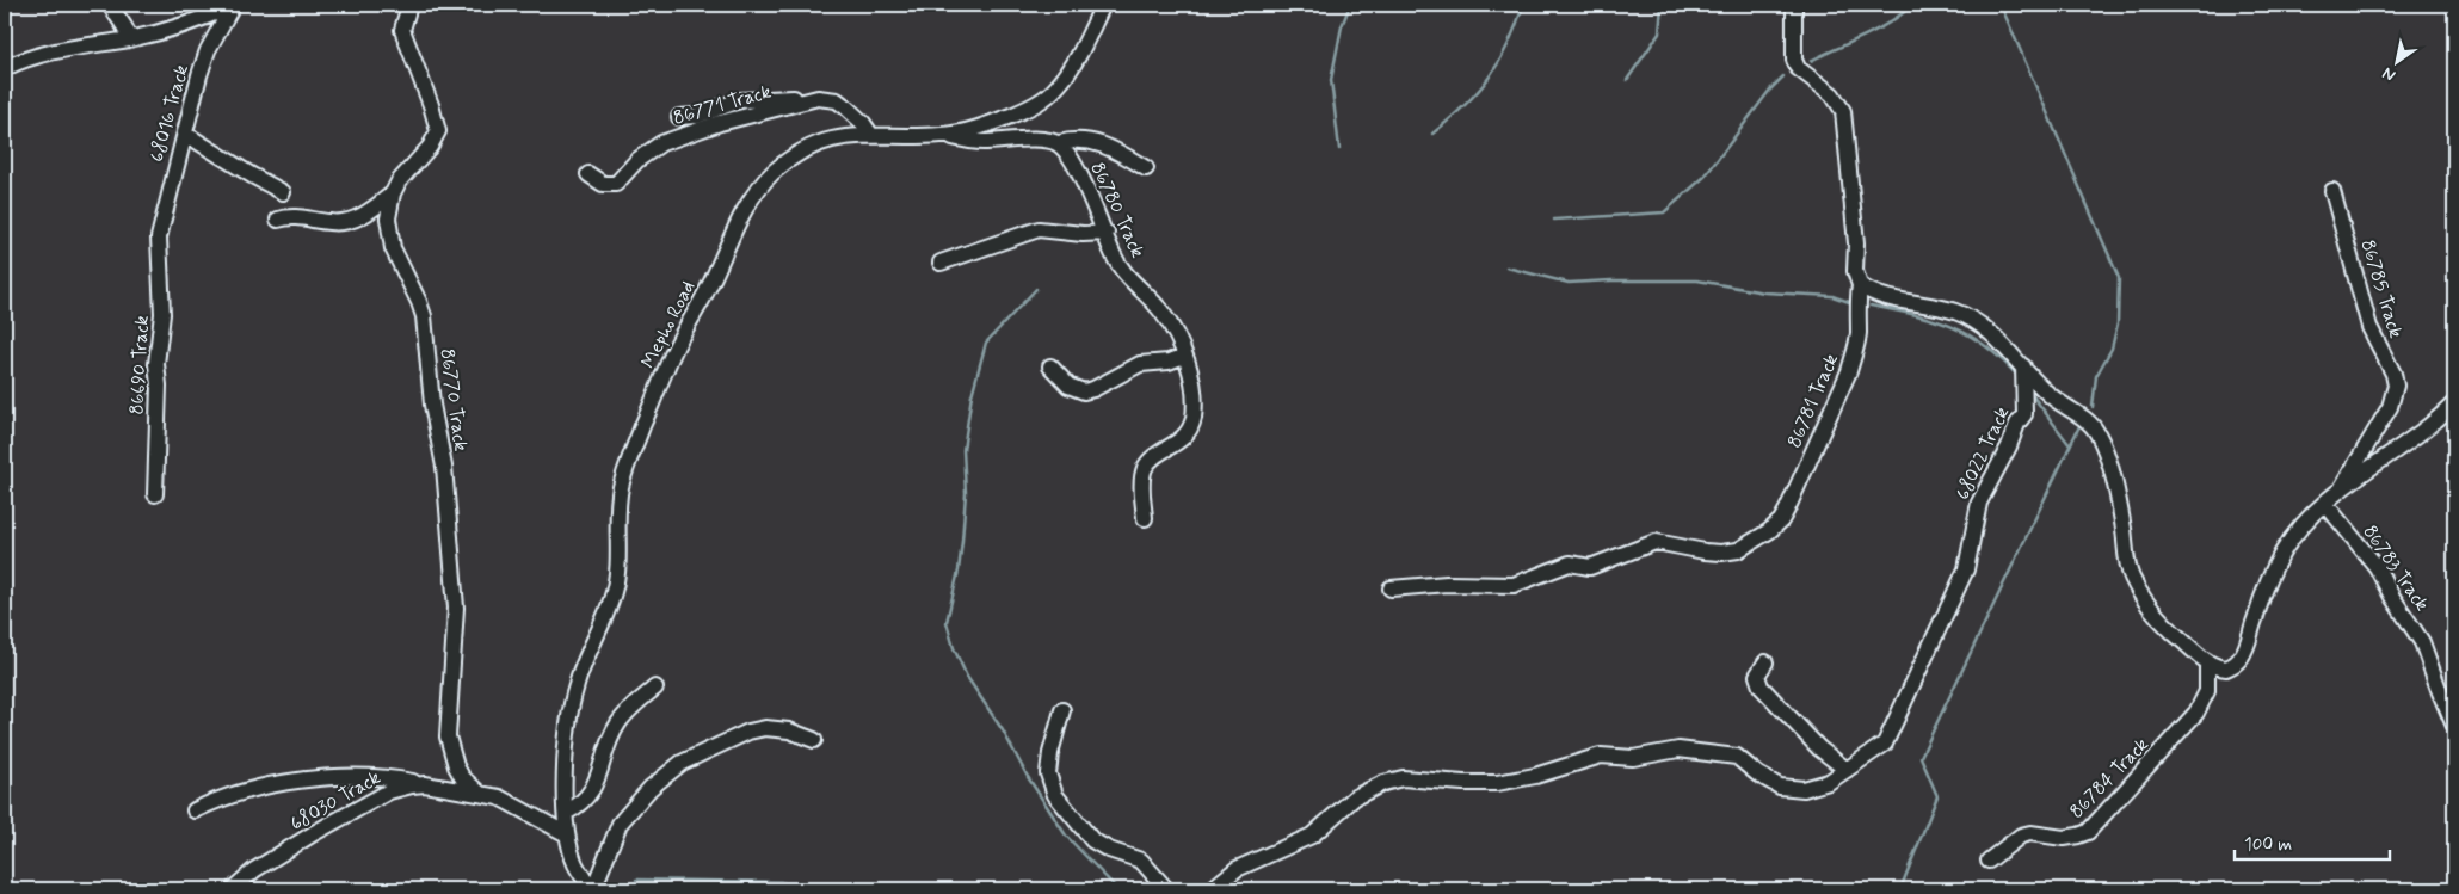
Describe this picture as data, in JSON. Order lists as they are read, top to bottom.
{
  "streets": {
    "street": [
      "86771 Track",
      "68016 Track",
      "86780 Track",
      "86785 Track",
      "Mepho Road",
      "86690 Track",
      "86770 Track",
      "86781 Track",
      "68022 Track",
      "86783 Track",
      "86784 Track",
      "68030 Track"
    ]
  },
  "crossings": [
    ["68016 Track", "86690 Track"],
    ["Mepho Road", "68030 Track"],
    ["86770 Track", "68030 Track"]
  ],
  "scale_bar": "100 m",
  "north": "bottom left"
}
